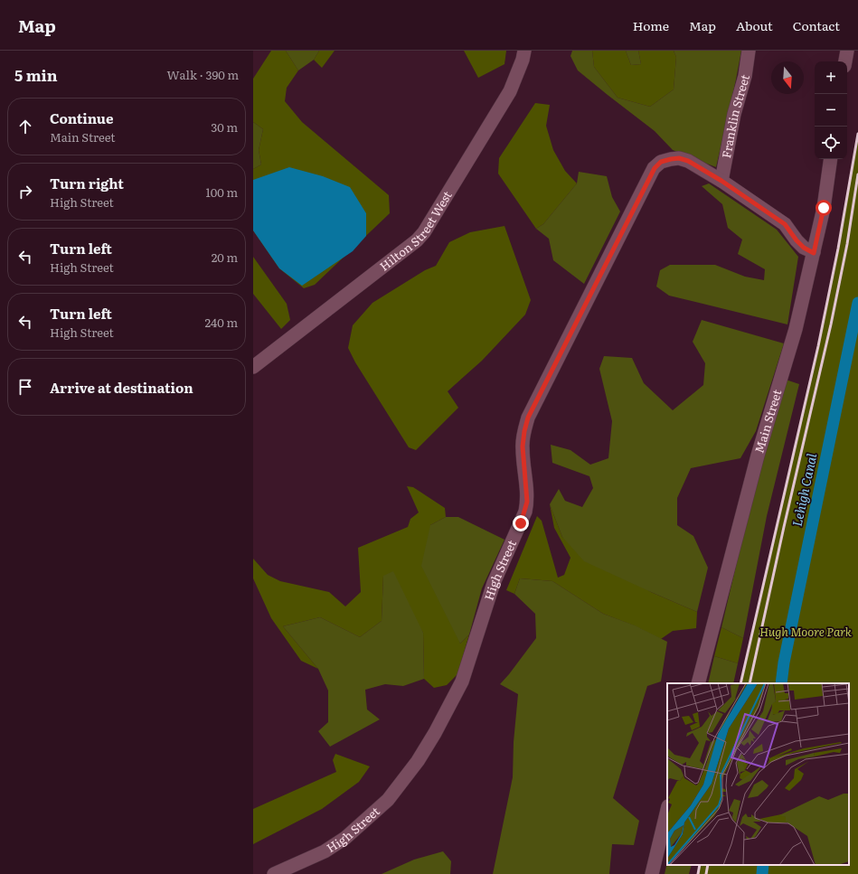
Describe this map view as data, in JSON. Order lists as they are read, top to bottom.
{
  "streets": {
    "street": [
      "Franklin Street",
      "Hilton Street West",
      "Main Street",
      "High Street"
    ]
  },
  "crossings": [
    ["Franklin Street", "High Street"],
    ["Main Street", "High Street"]
  ],
  "water": ["Lehigh Canal"],
  "parks": ["Hugh Moore Park"],
  "north": "bottom",
  "page": {
    "header": "Map",
    "nav": [
      "Home",
      "Map",
      "About",
      "Contact"
    ],
    "heading": ["5 min", "Walk · 390 m"],
    "map_buttons": ["+", "−"],
    "list": [
      ["Continue", "Main Street", "30 m"],
      ["Turn right", "High Street", "100 m"],
      ["Turn left", "High Street", "20 m"],
      ["Turn left", "High Street", "240 m"],
      "Arrive at destination"
    ]
  }
}
